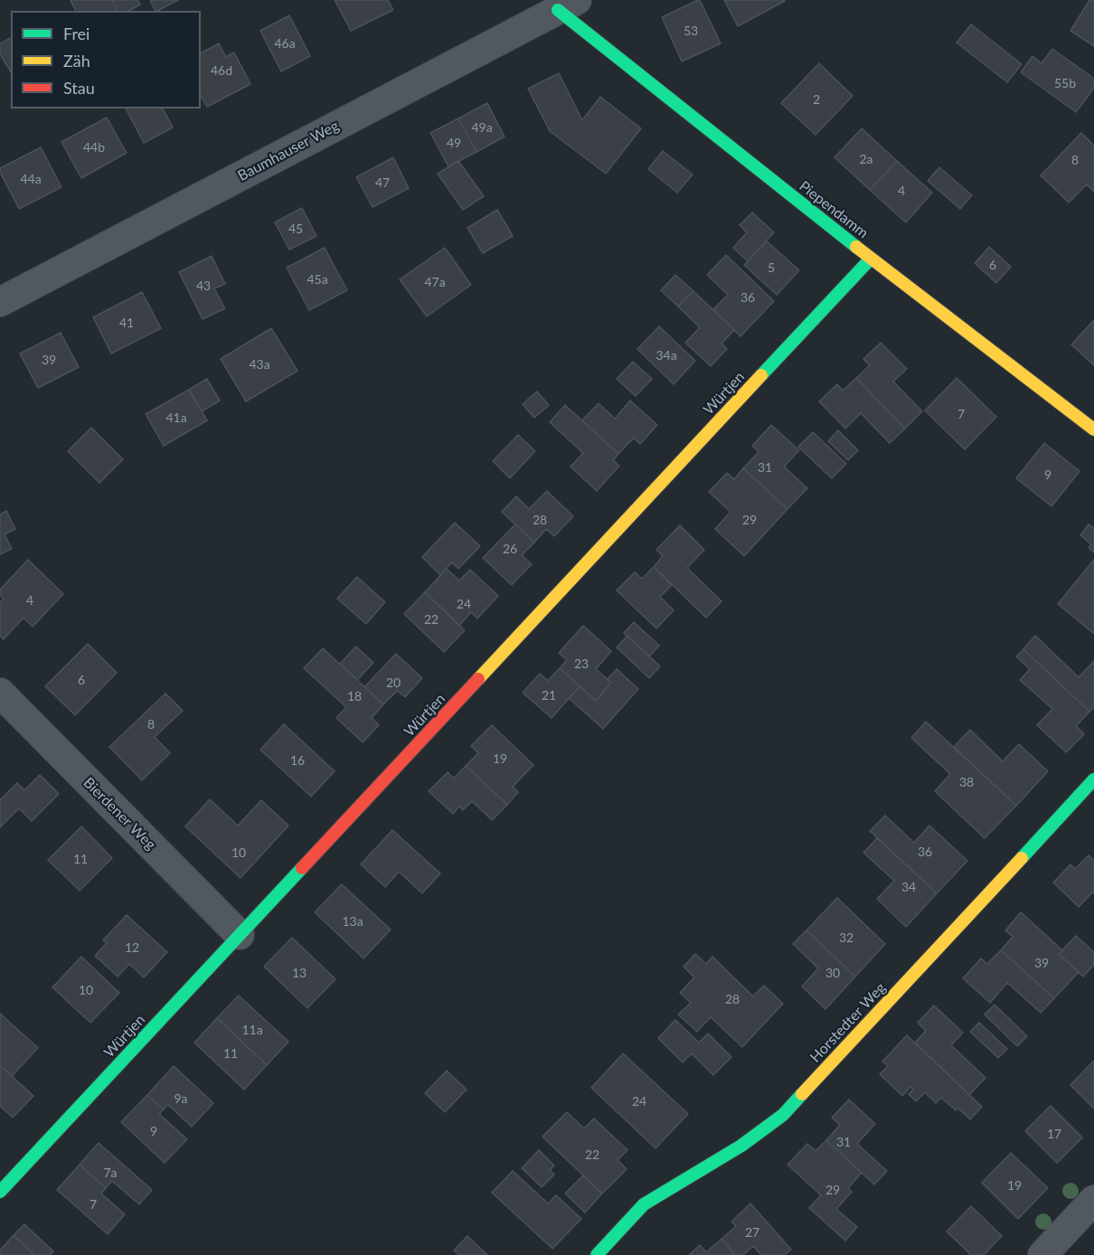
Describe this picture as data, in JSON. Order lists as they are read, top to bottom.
{
  "streets": {
    "street": [
      "Baumhauser Weg",
      "Piependamm",
      "Würtjen",
      "Bierdener Weg",
      "Horstedter Weg"
    ]
  },
  "crossings": [
    ["Baumhauser Weg", "Piependamm"],
    ["Piependamm", "Würtjen"],
    ["Würtjen", "Bierdener Weg"]
  ],
  "house_numbers": [
    "53",
    "46a",
    "46d",
    "55b",
    "2",
    "49a",
    "49",
    "44b",
    "2a",
    "8",
    "44a",
    "47",
    "4",
    "45",
    "6",
    "5",
    "45a",
    "47a",
    "43",
    "36",
    "41",
    "34a",
    "39",
    "43a",
    "7",
    "41a",
    "31",
    "9",
    "28",
    "29",
    "26",
    "4",
    "24",
    "22",
    "23",
    "6",
    "20",
    "21",
    "18",
    "8",
    "19",
    "16",
    "38",
    "36",
    "10",
    "11",
    "34",
    "13a",
    "32",
    "12",
    "39",
    "13",
    "30",
    "10",
    "28",
    "11a",
    "11",
    "9a",
    "24",
    "9",
    "17",
    "31",
    "22",
    "7a",
    "19",
    "29",
    "7",
    "27"
  ],
  "legend": ["Frei", "Zäh", "Stau"]
}
